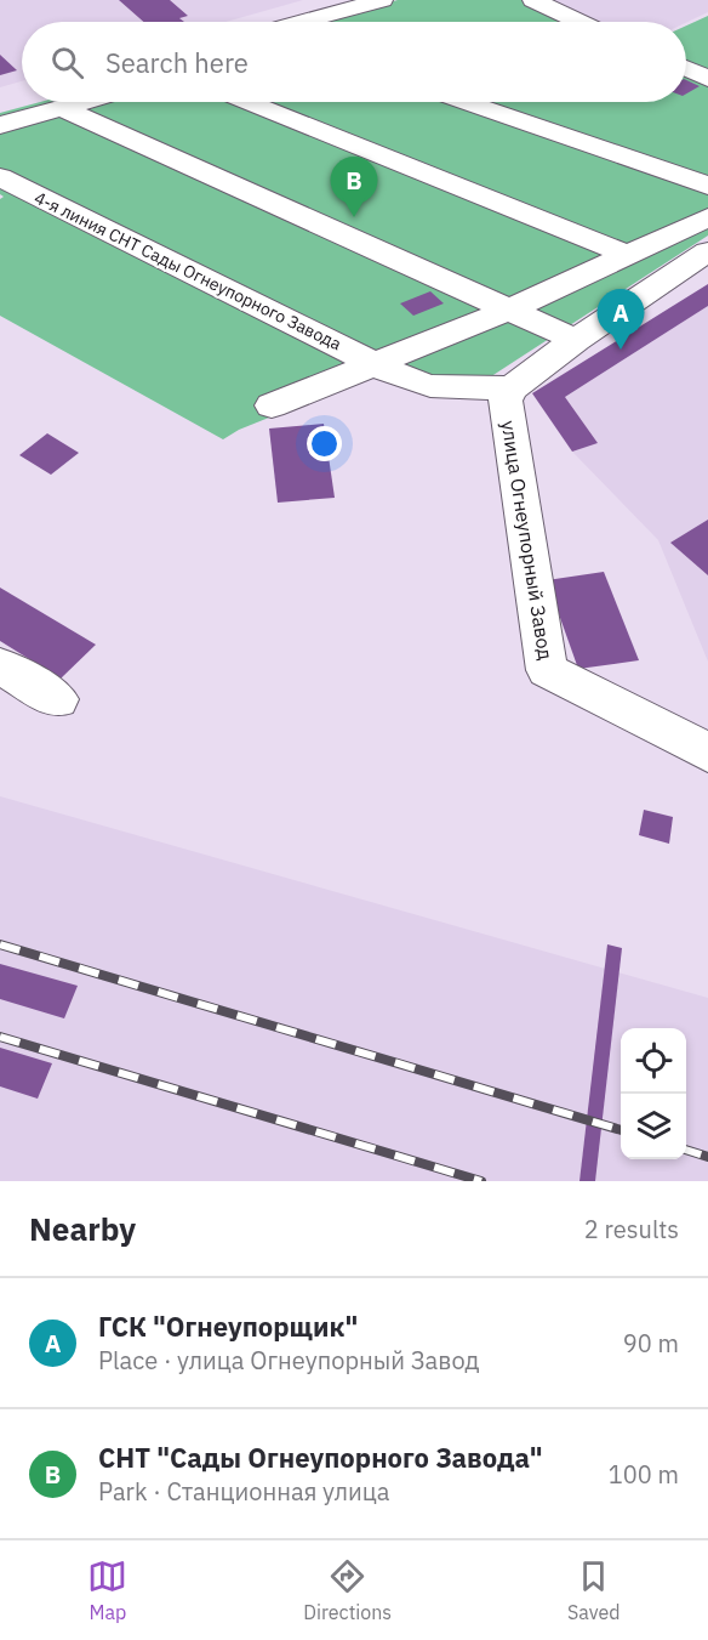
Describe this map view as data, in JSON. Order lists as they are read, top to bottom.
{
  "streets": {
    "street": ["4-я линия СНТ Сады Огнеупорного Завода", "улица Огнеупорный Завод"]
  },
  "crossings": [
    ["4-я линия СНТ Сады Огнеупорного Завода", "улица Огнеупорный Завод"]
  ],
  "page": {
    "search": "Search here",
    "pins": ["B", "A"],
    "heading": ["Nearby", "2 results"],
    "list": [
      {
        "mark": "A",
        "name": "ГСК \"Огнеупорщик\"",
        "note": "Place · улица Огнеупорный Завод",
        "value": "90 m"
      },
      {
        "mark": "B",
        "name": "СНТ \"Сады Огнеупорного Завода\"",
        "note": "Park · Станционная улица",
        "value": "100 m"
      }
    ],
    "nav": ["Map", "Directions", "Saved"]
  }
}
